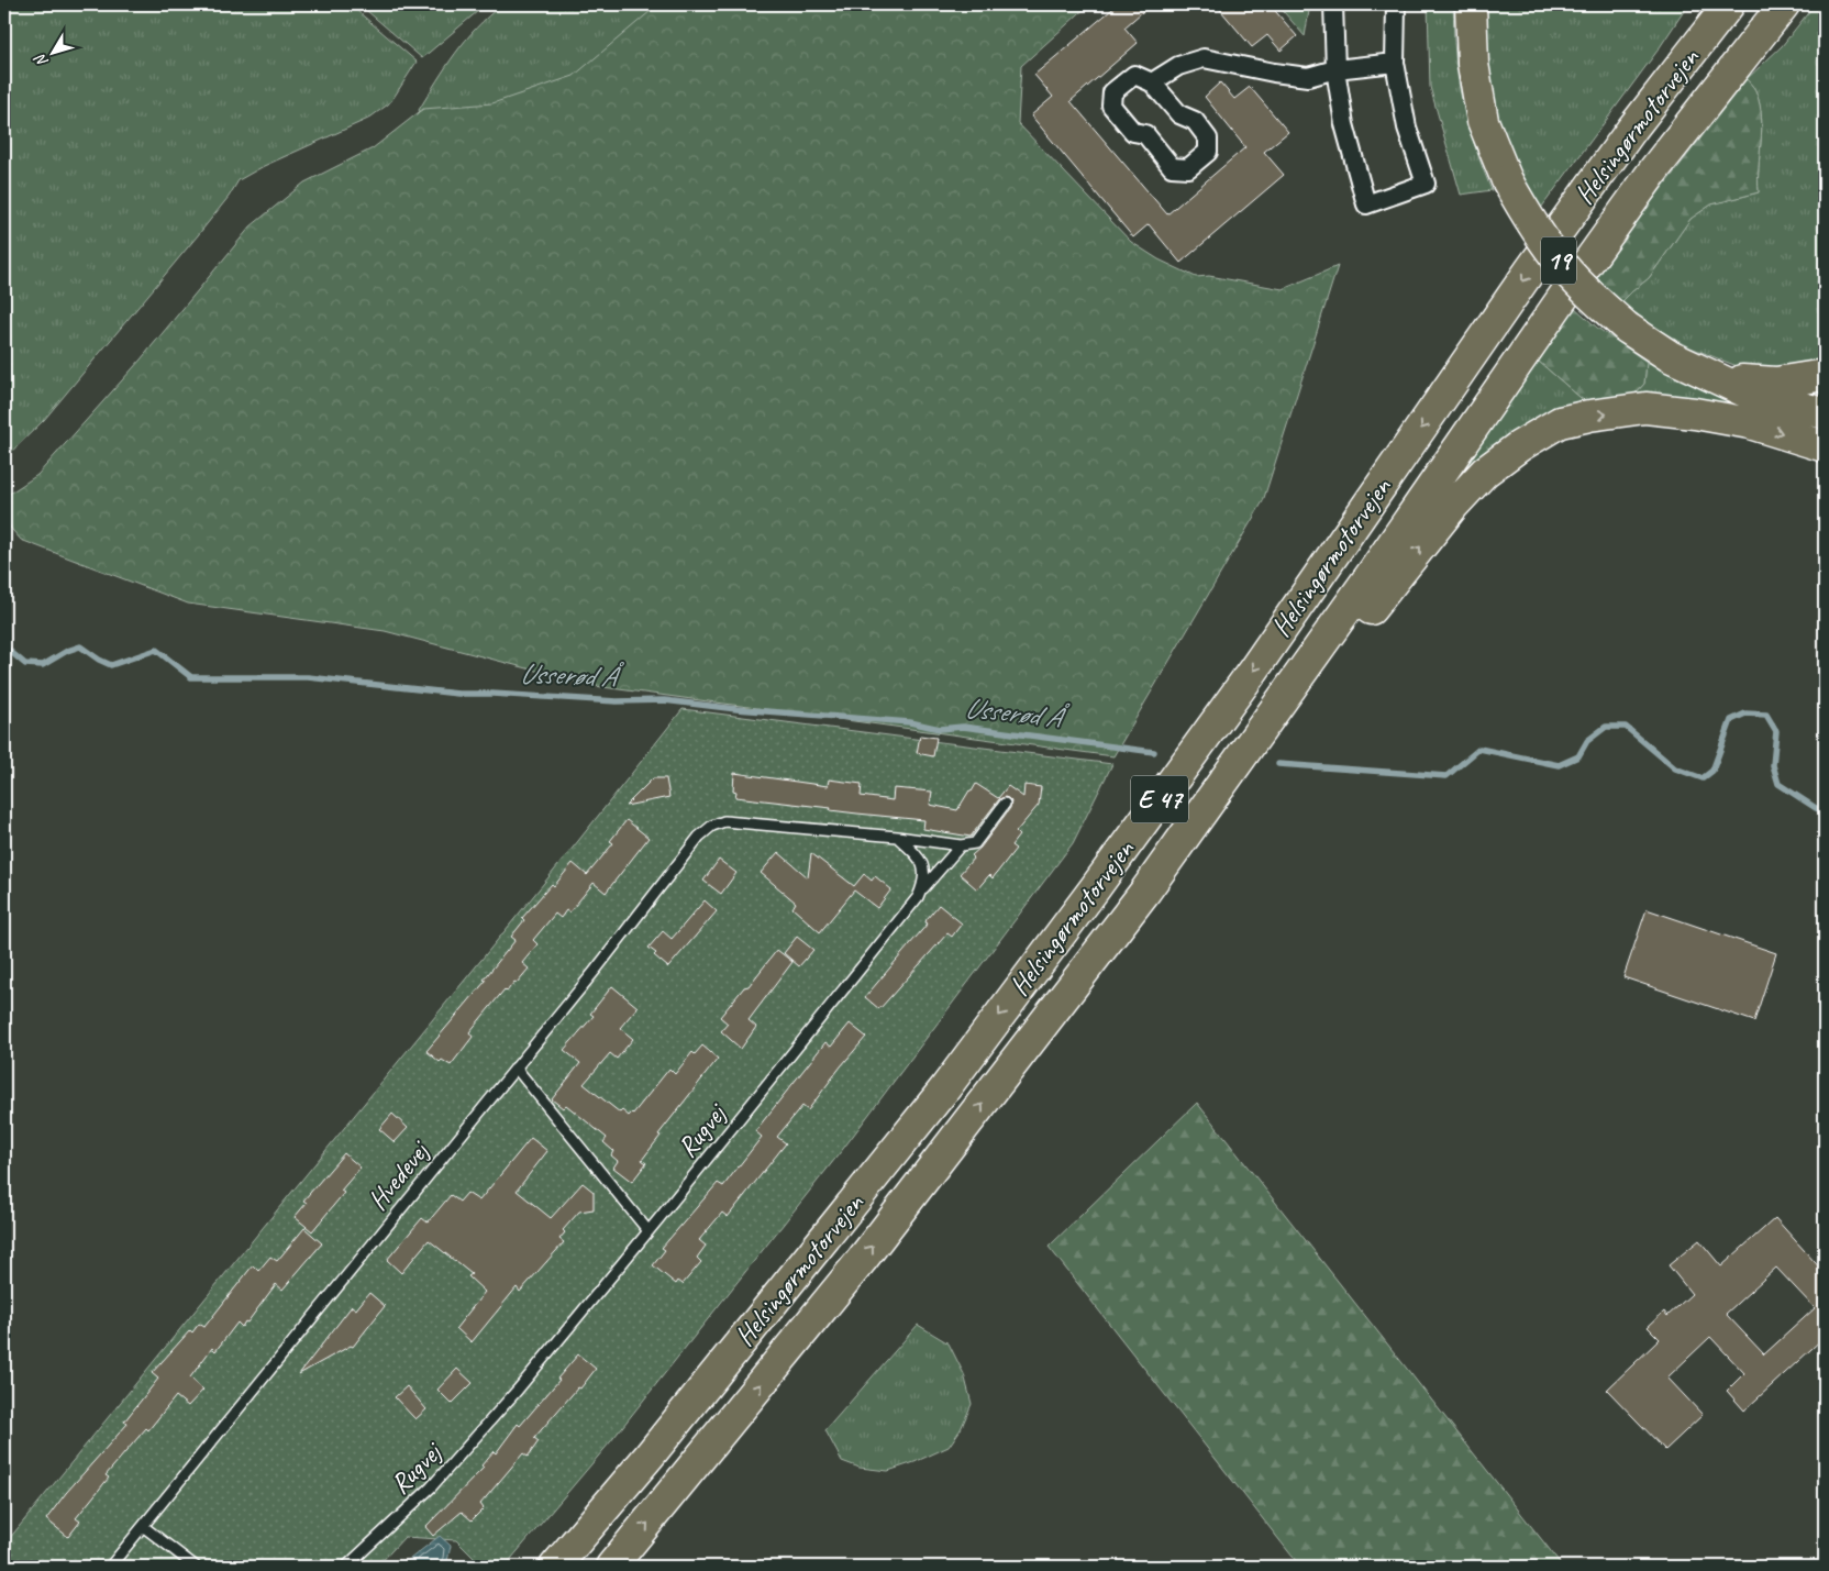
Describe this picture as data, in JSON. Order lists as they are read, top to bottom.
{
  "streets": {
    "highway": ["Helsingørmotorvejen", "19", "E 47"],
    "lane": ["Rugvej", "Hvedevej"]
  },
  "water": ["Usserød Å"],
  "north": "bottom left"
}
